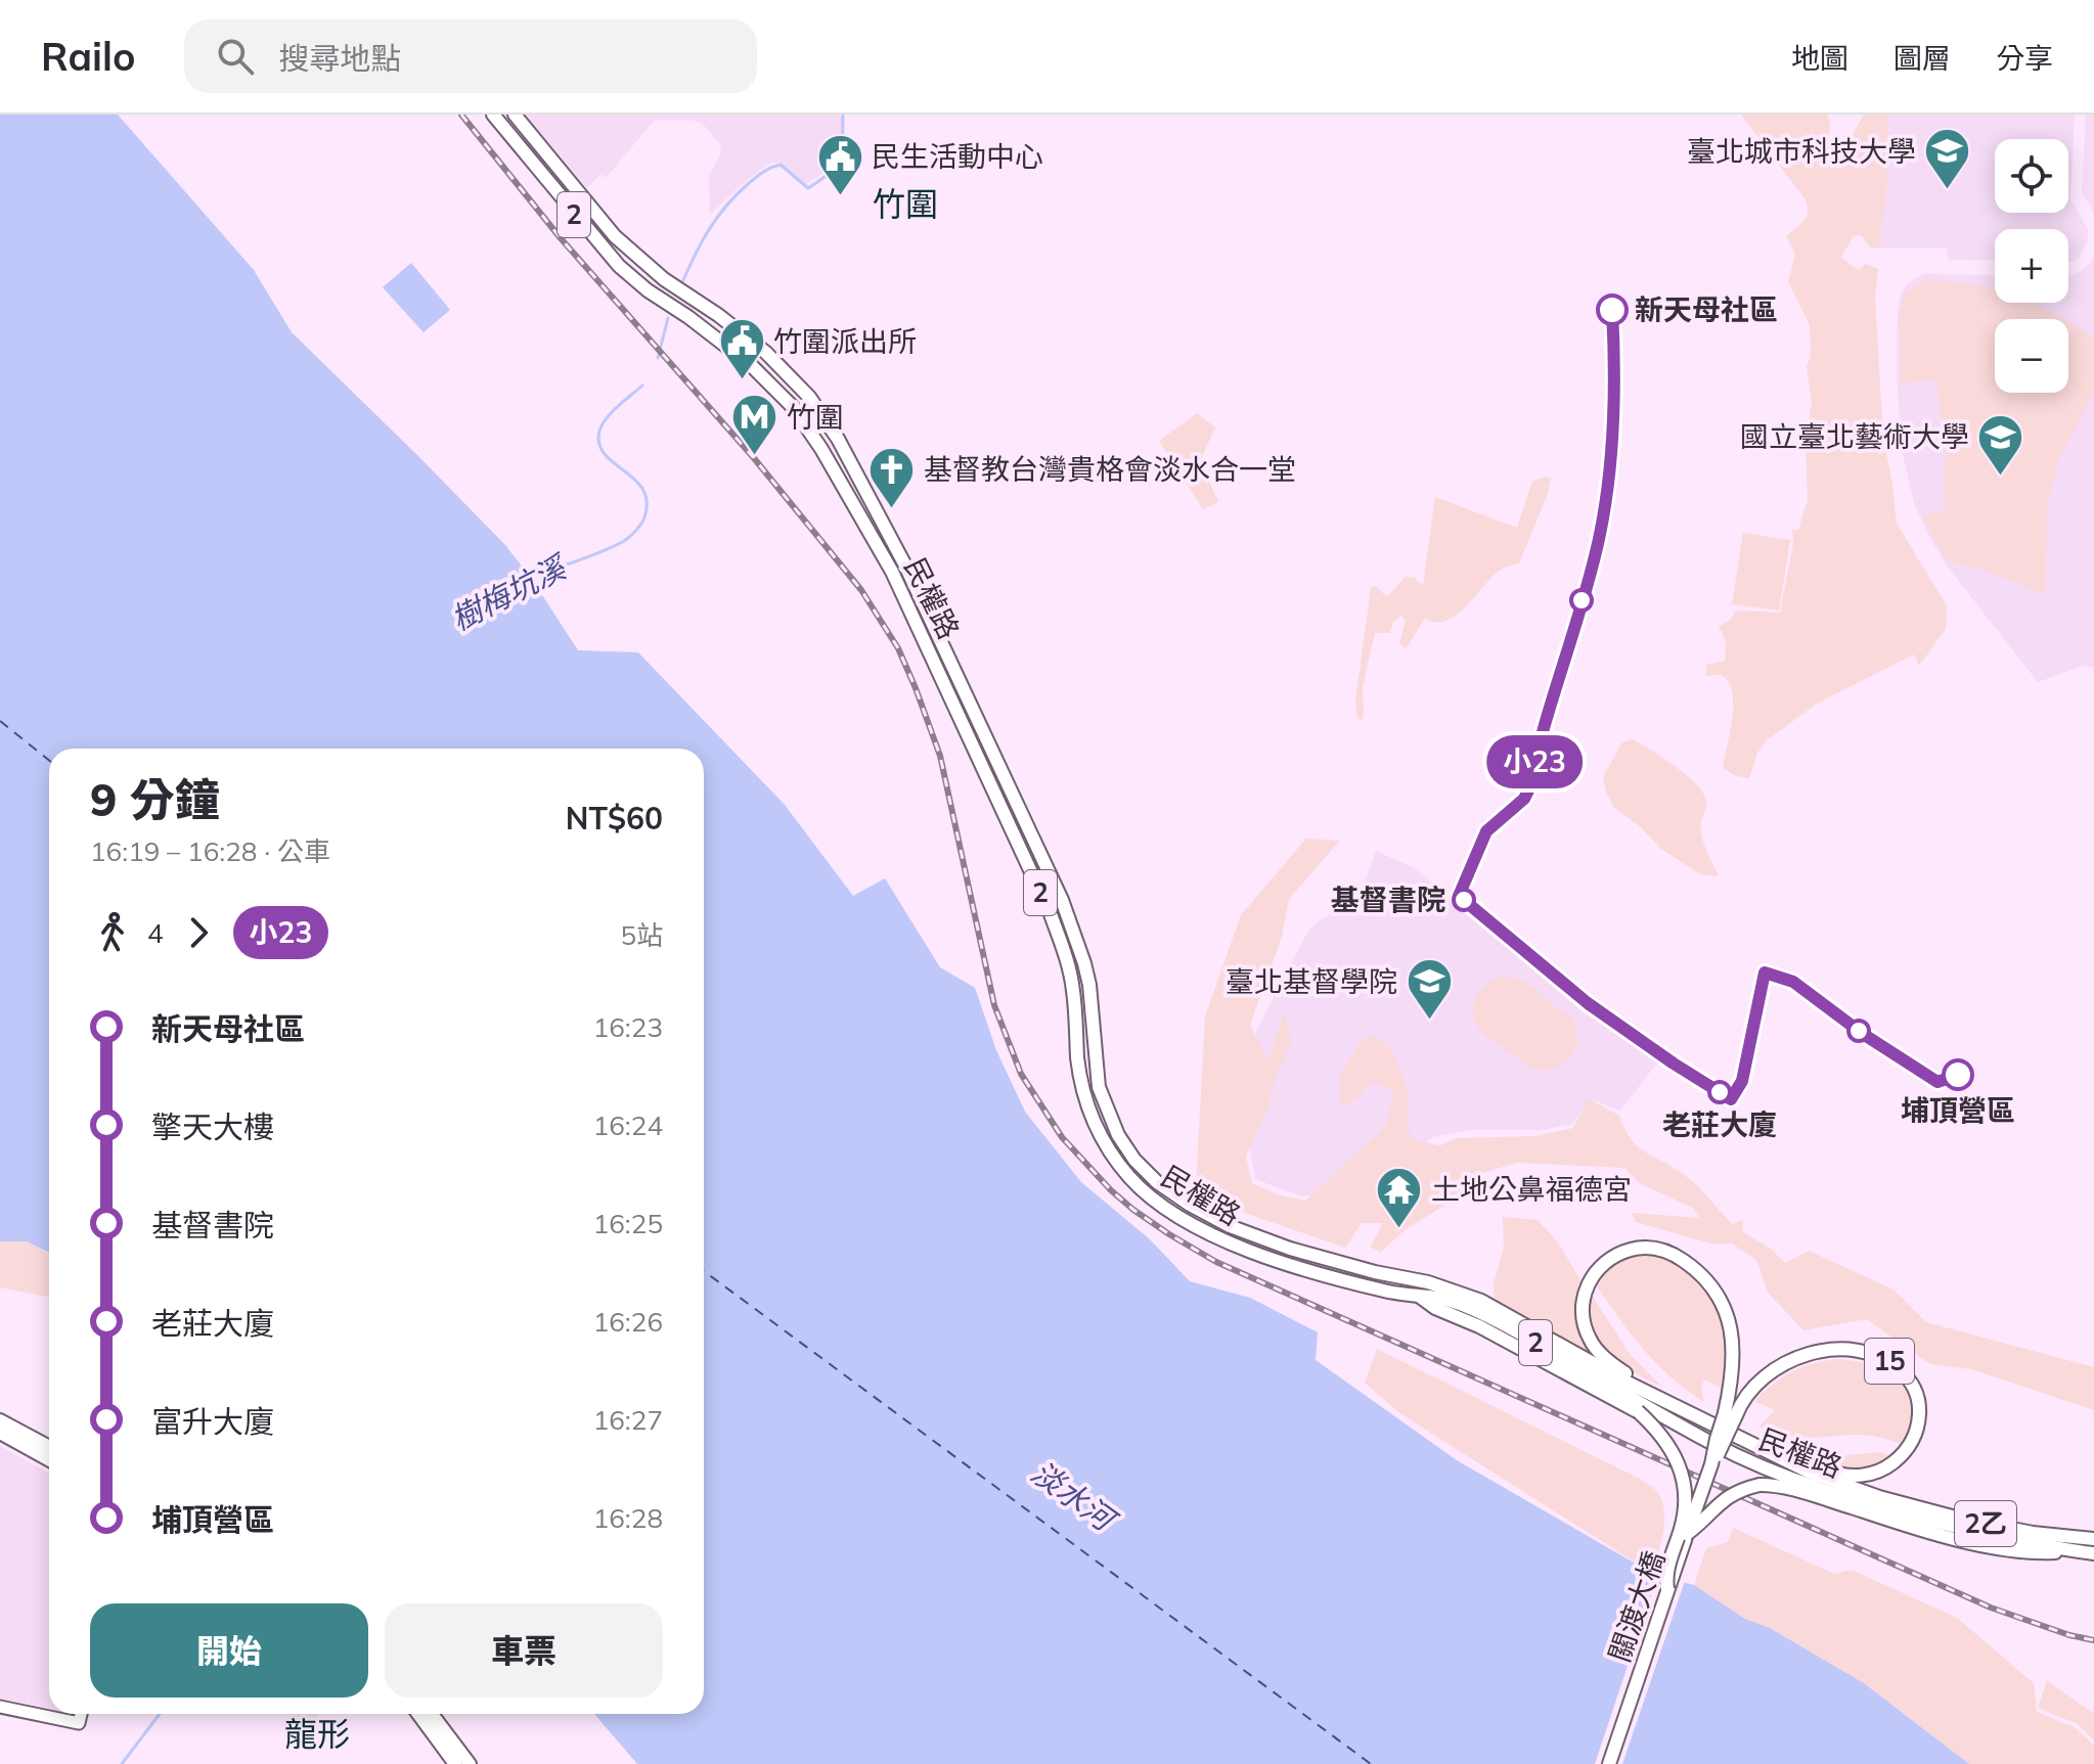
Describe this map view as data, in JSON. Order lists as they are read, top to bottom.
{
  "streets": {
    "main road": [
      "2",
      "民權路",
      "15",
      "2乙",
      "關渡大橋"
    ]
  },
  "crossings": [
    ["民權路", "關渡大橋"]
  ],
  "districts": ["竹圍", "龍形"],
  "water": ["樹梅坑溪", "淡水河"],
  "places": {
    "school or university": ["臺北城市科技大學", "國立臺北藝術大學", "臺北基督學院"],
    "public building": ["民生活動中心", "竹圍派出所"],
    "other": [
      "新天母社區",
      "基督書院",
      "埔頂營區",
      "老莊大廈"
    ],
    "metro station": ["竹圍"],
    "church": ["基督教台灣貴格會淡水合一堂"],
    "temple": ["土地公鼻福德宮"]
  },
  "lines": ["bus line 小23"],
  "page": {
    "header": "Railo",
    "search": "搜尋地點",
    "nav": ["地圖", "圖層", "分享"],
    "on_map": "小23",
    "map_buttons": ["+", "−"],
    "heading": ["9 分鐘", "16:19 – 16:28 · 公車", "NT$60"],
    "legs": ["4", "小23", "5站"],
    "list": [
      {
        "name": "新天母社區",
        "value": "16:23"
      },
      {
        "name": "擎天大樓",
        "value": "16:24"
      },
      {
        "name": "基督書院",
        "value": "16:25"
      },
      {
        "name": "老莊大廈",
        "value": "16:26"
      },
      {
        "name": "富升大廈",
        "value": "16:27"
      },
      {
        "name": "埔頂營區",
        "value": "16:28"
      }
    ],
    "buttons": ["開始", "車票"]
  }
}
